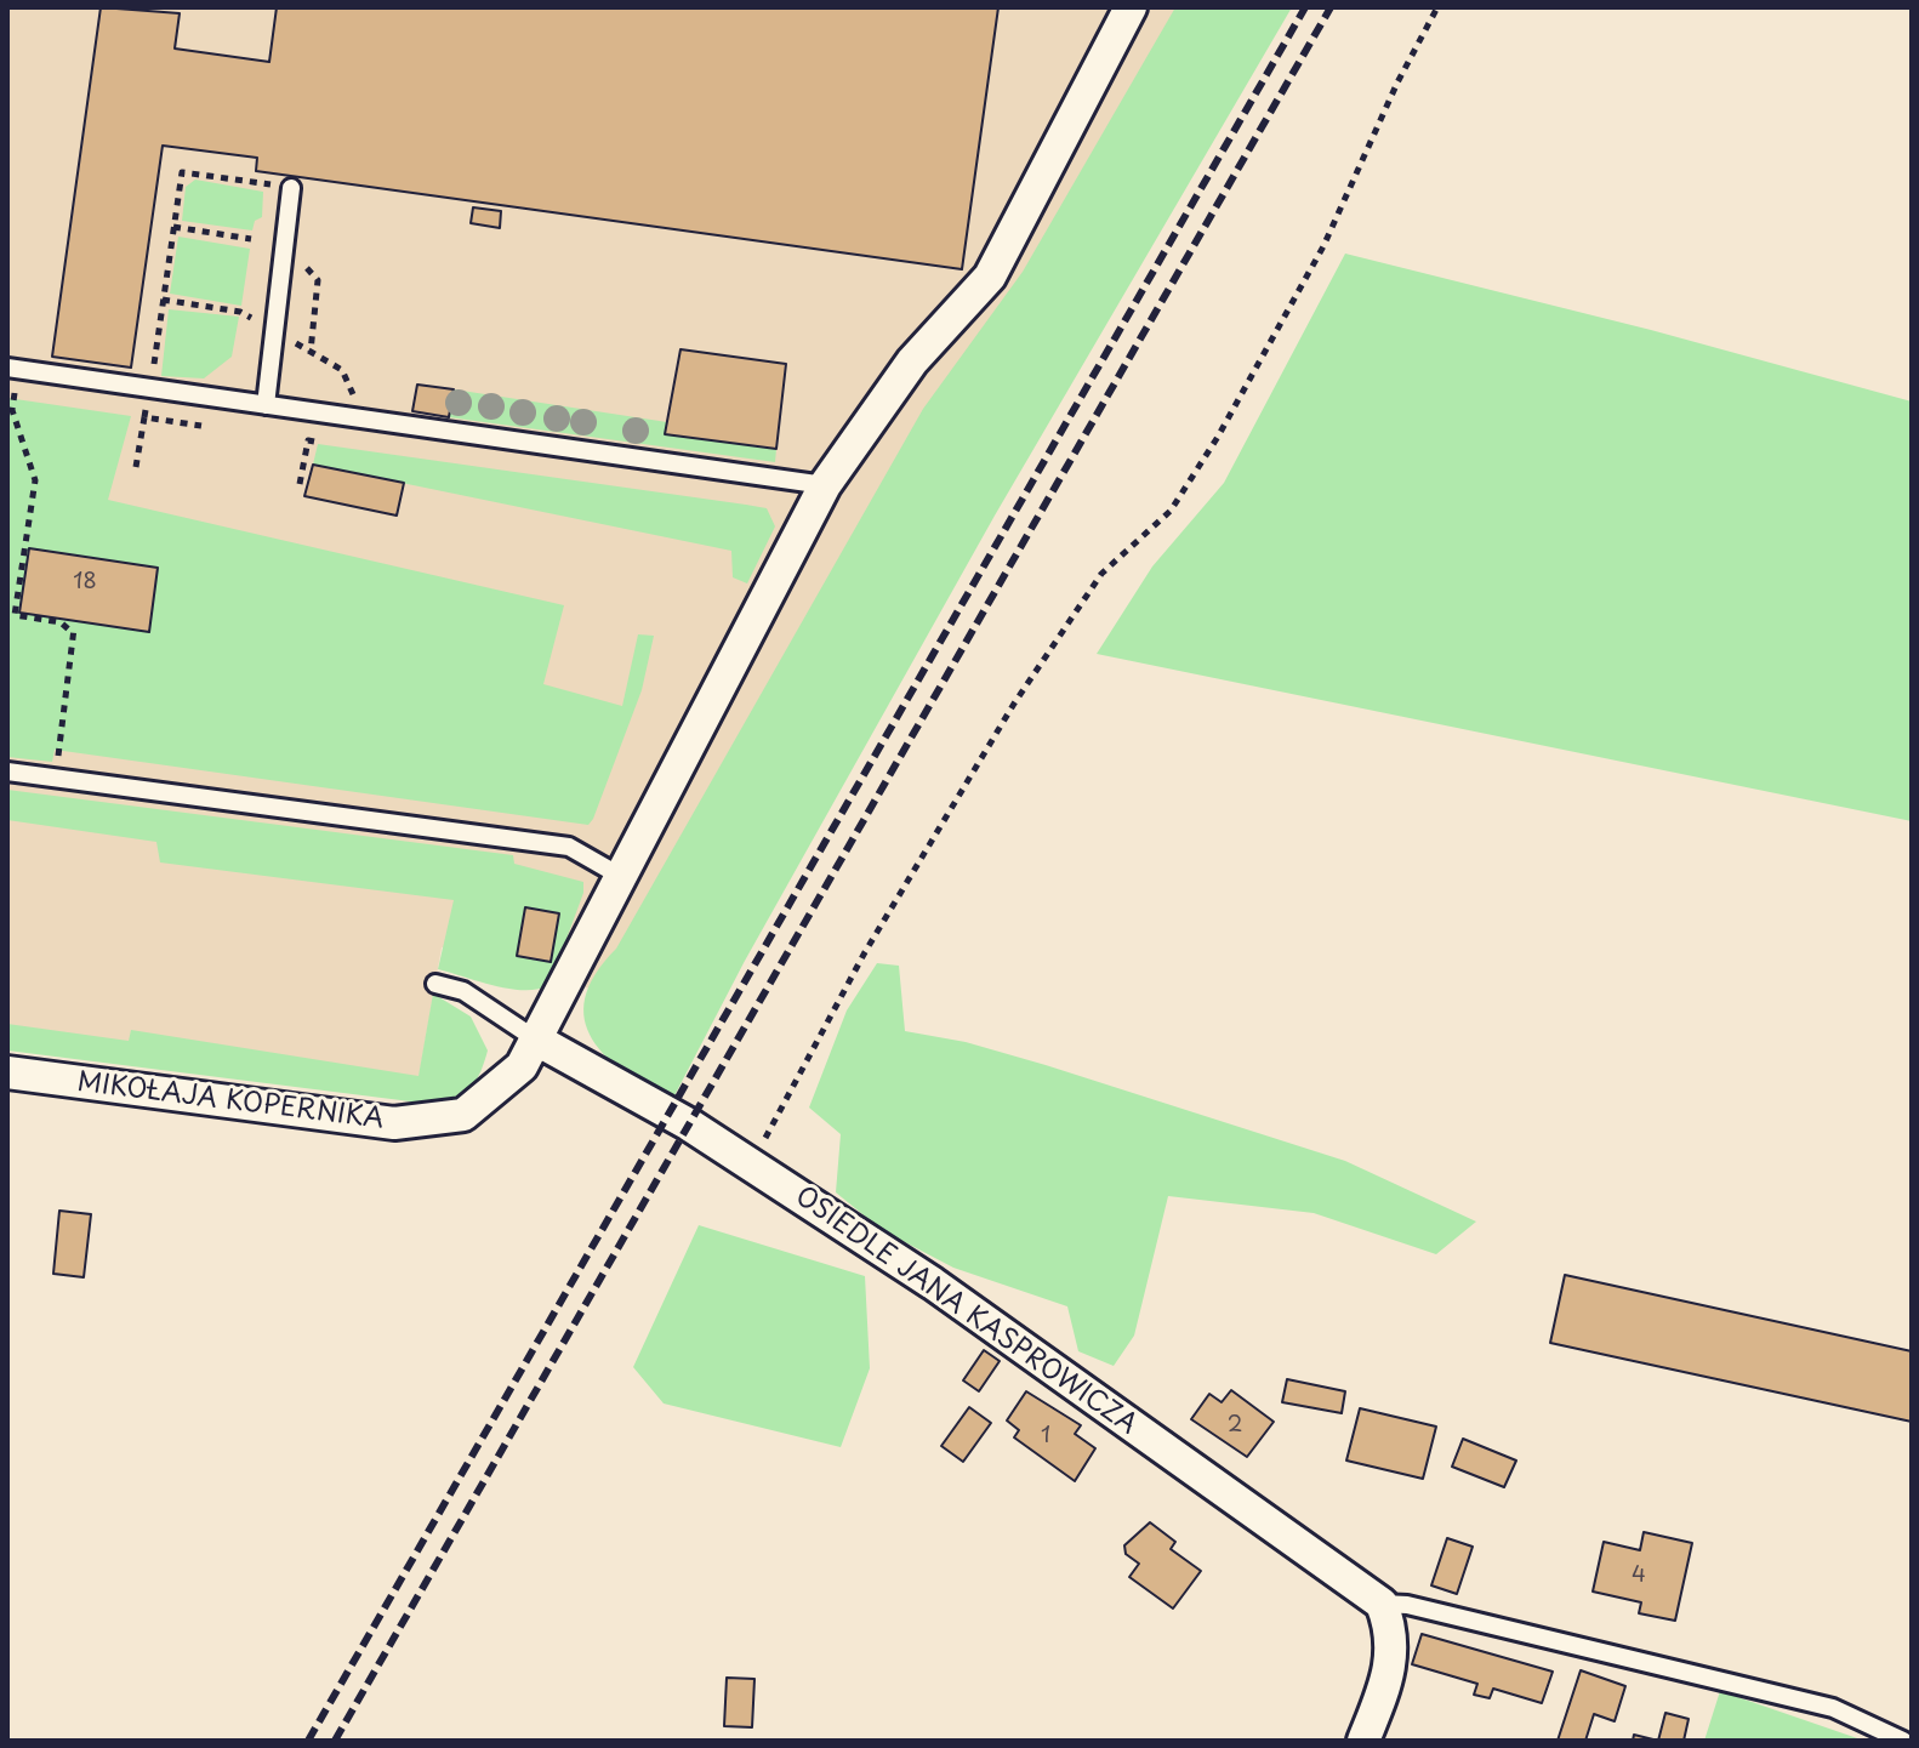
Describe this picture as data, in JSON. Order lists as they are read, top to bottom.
{
  "streets": {
    "street": ["MIKOŁAJA KOPERNIKA", "OSIEDLE JANA KASPROWICZA"]
  },
  "crossings": [
    ["MIKOŁAJA KOPERNIKA", "OSIEDLE JANA KASPROWICZA"]
  ],
  "house_numbers": [
    "18",
    "2",
    "1",
    "4"
  ]
}
